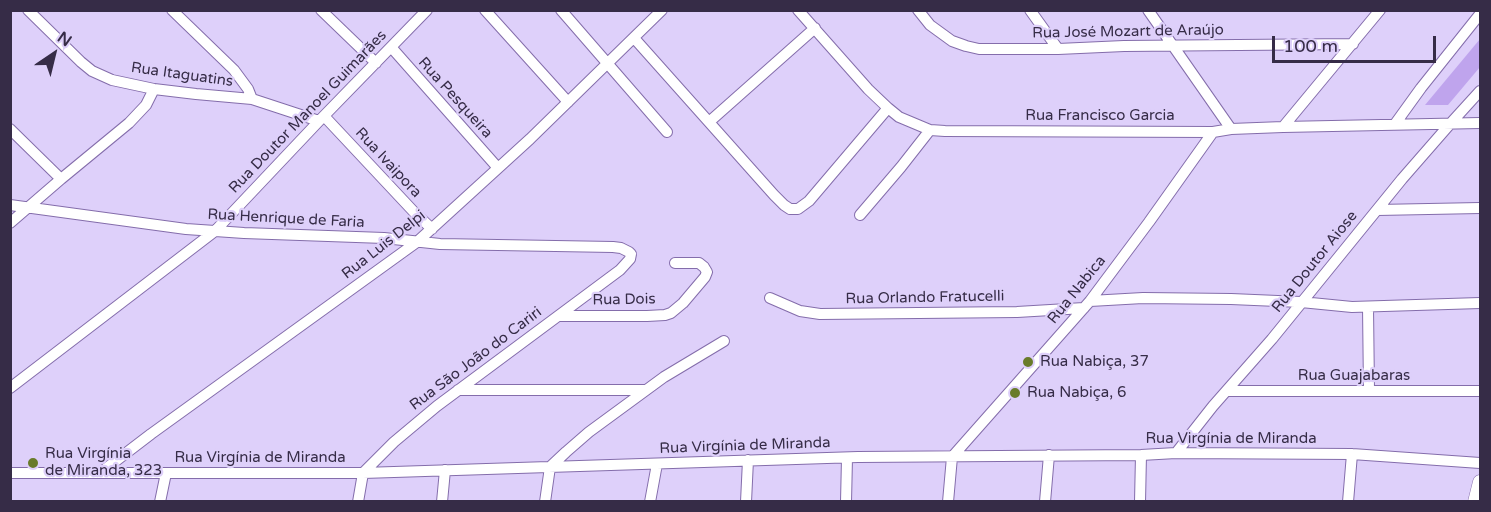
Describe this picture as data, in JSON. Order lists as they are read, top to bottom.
{
  "streets": {
    "street": [
      "Rua José Mozart de Araújo",
      "Rua Itaguatins",
      "Rua Pesqueira",
      "Rua Doutor Manoel Guimarães",
      "Rua Francisco Garcia",
      "Rua Ivaipora",
      "Rua Henrique de Faria",
      "Rua Luis Delpi",
      "Rua Doutor Aiose",
      "Rua Nabica",
      "Rua Orlando Fratucelli",
      "Rua Dois",
      "Rua São João do Cariri",
      "Rua Guajabaras",
      "Rua Virgínia de Miranda"
    ]
  },
  "crossings": [
    ["Rua Itaguatins", "Rua Doutor Manoel Guimarães"],
    ["Rua Itaguatins", "Rua Ivaipora"],
    ["Rua Pesqueira", "Rua Doutor Manoel Guimarães"],
    ["Rua Pesqueira", "Rua Luis Delpi"],
    ["Rua Doutor Manoel Guimarães", "Rua Ivaipora"],
    ["Rua Doutor Manoel Guimarães", "Rua Henrique de Faria"],
    ["Rua Francisco Garcia", "Rua Doutor Aiose"],
    ["Rua Francisco Garcia", "Rua Nabica"],
    ["Rua Ivaipora", "Rua Luis Delpi"],
    ["Rua Henrique de Faria", "Rua Luis Delpi"],
    ["Rua Henrique de Faria", "Rua São João do Cariri"],
    ["Rua Luis Delpi", "Rua Virgínia de Miranda"],
    ["Rua Doutor Aiose", "Rua Orlando Fratucelli"],
    ["Rua Doutor Aiose", "Rua Guajabaras"],
    ["Rua Doutor Aiose", "Rua Virgínia de Miranda"],
    ["Rua Nabica", "Rua Orlando Fratucelli"],
    ["Rua Nabica", "Rua Virgínia de Miranda"],
    ["Rua Dois", "Rua São João do Cariri"],
    ["Rua São João do Cariri", "Rua Virgínia de Miranda"]
  ],
  "places": ["Rua Nabiça, 37", "Rua Nabiça, 6", "Rua Virgínia de Miranda, 323"],
  "scale_bar": "100 m",
  "north": "top right"
}
